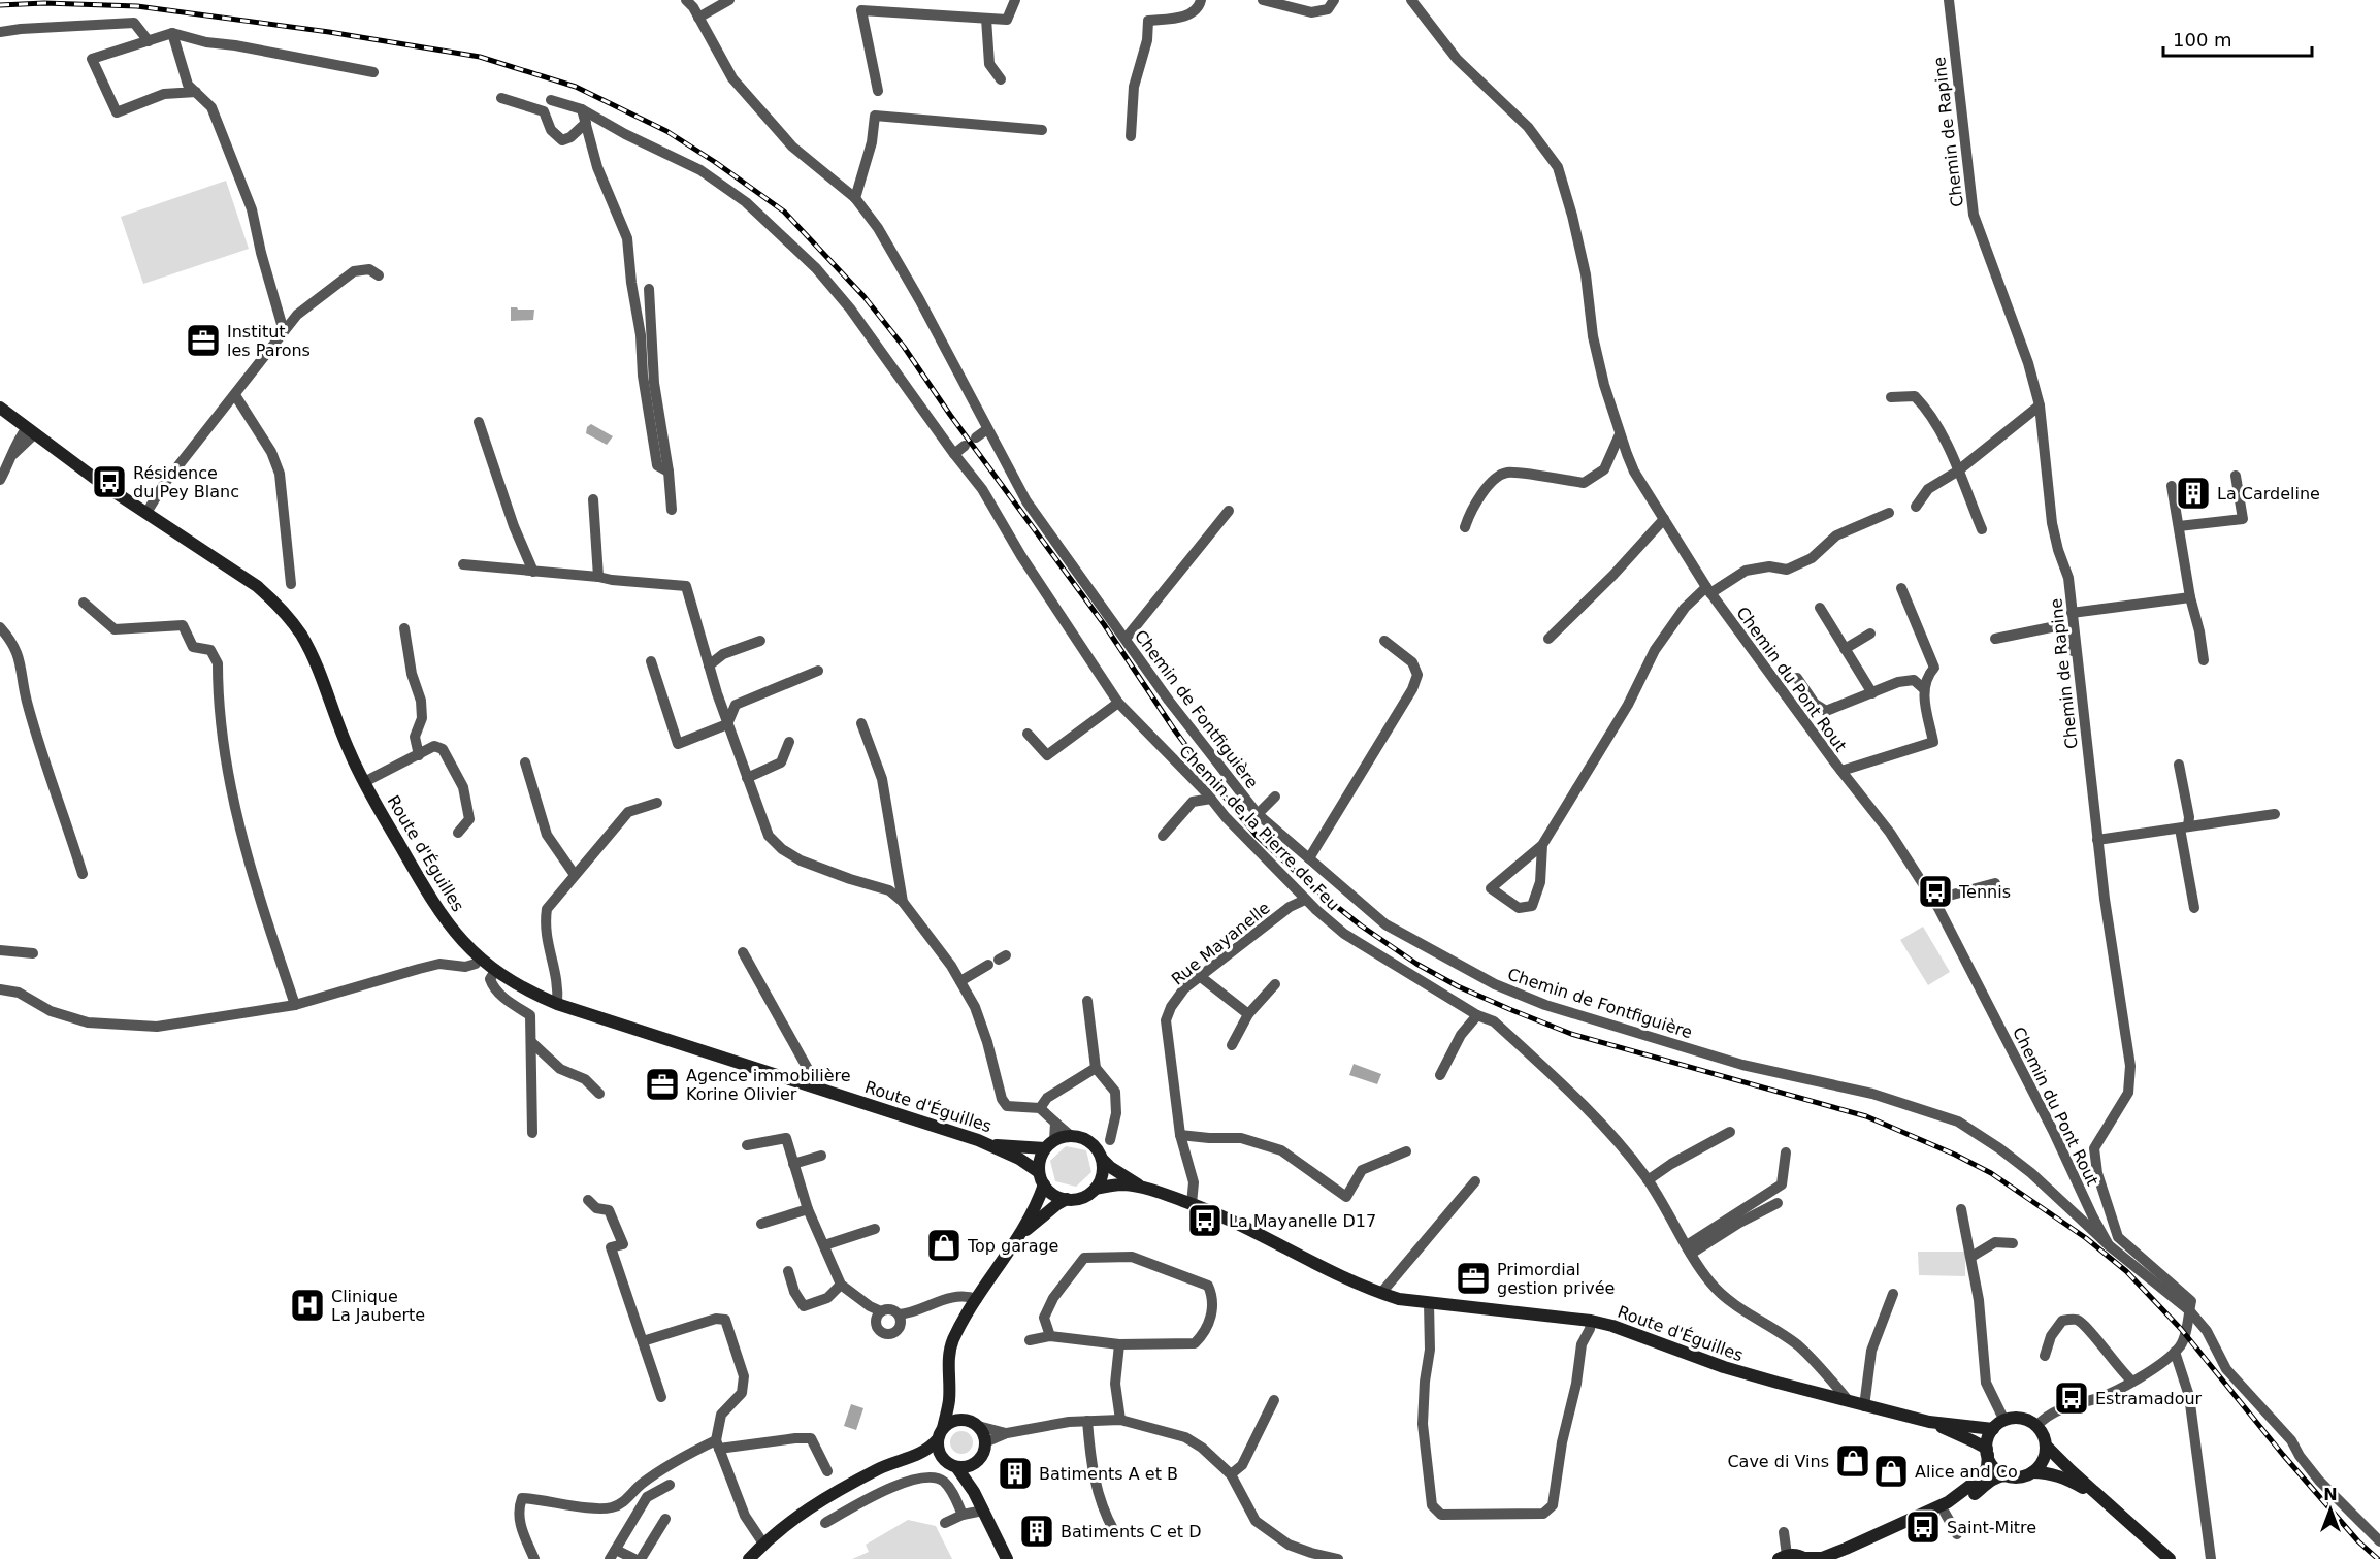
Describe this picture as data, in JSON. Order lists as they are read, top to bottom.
{
  "streets": {
    "street": [
      "Chemin de Rapine",
      "Chemin du Pont Rout",
      "Chemin de Fontfiguière",
      "Chemin de la Pierre de Feu",
      "Route d'Éguilles",
      "Rue Mayanelle"
    ]
  },
  "crossings": [
    ["Chemin de Rapine", "Chemin du Pont Rout"],
    ["Chemin du Pont Rout", "Chemin de Fontfiguière"],
    ["Chemin de la Pierre de Feu", "Route d'Éguilles"],
    ["Chemin de la Pierre de Feu", "Rue Mayanelle"],
    ["Route d'Éguilles", "Rue Mayanelle"]
  ],
  "places": {
    "office": ["Institut les Parons", "Agence immobilière Korine Olivier", "Primordial gestion privée"],
    "bus stop": [
      "Résidence du Pey Blanc",
      "Tennis",
      "La Mayanelle D17",
      "Estramadour",
      "Saint-Mitre"
    ],
    "building": ["La Cardeline", "Batiments A et B", "Batiments C et D"],
    "shop": ["Top garage", "Cave di Vins", "Alice and Co"],
    "hospital": ["Clinique La Jauberte"]
  },
  "scale_bar": "100 m",
  "north": "top"
}
